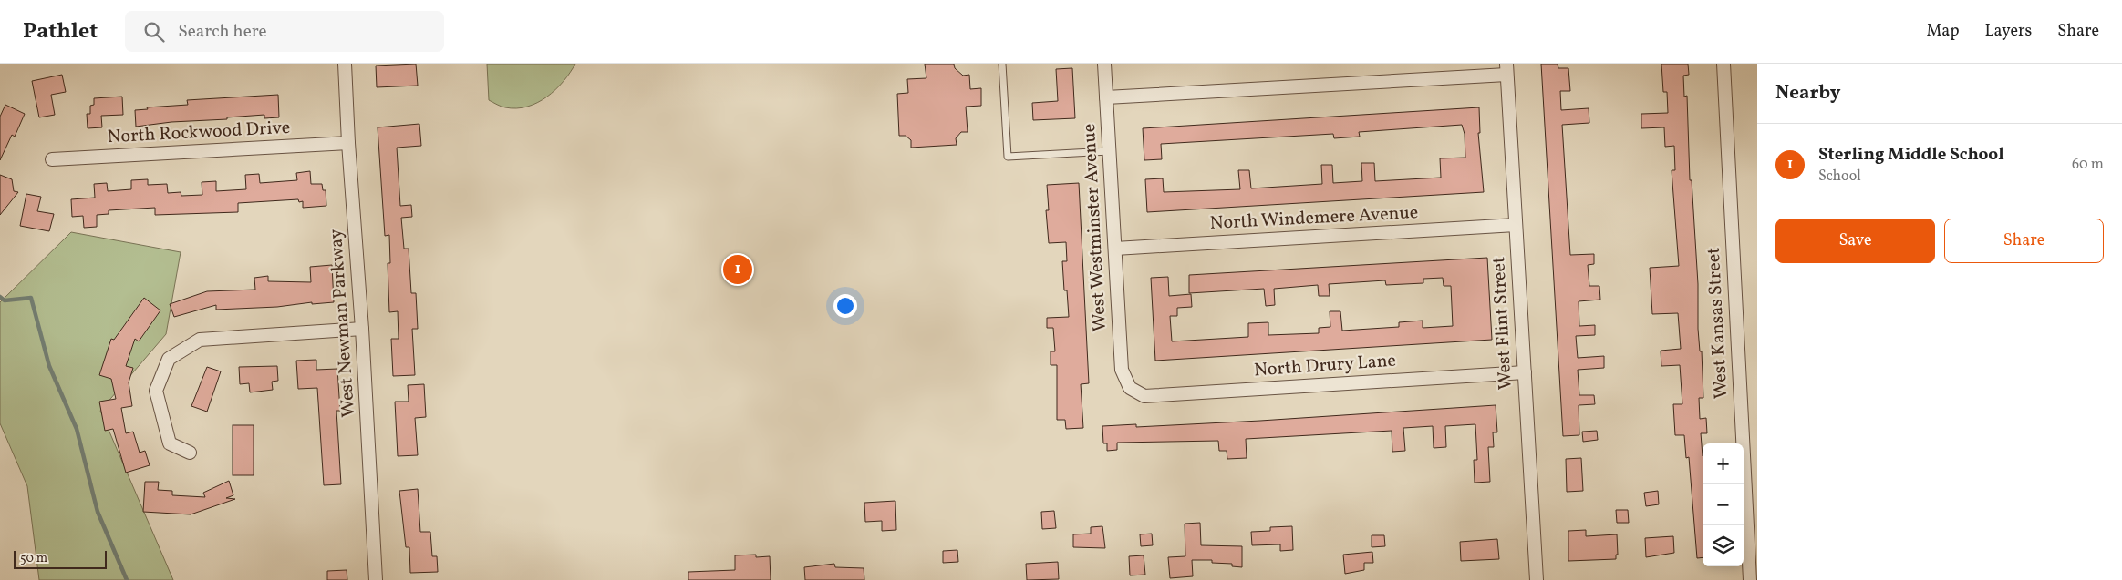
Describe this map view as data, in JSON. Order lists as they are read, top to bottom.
{
  "streets": {
    "street": [
      "North Rockwood Drive",
      "North Windemere Avenue",
      "West Westminster Avenue",
      "West Newman Parkway",
      "West Flint Street",
      "West Kansas Street",
      "North Drury Lane"
    ]
  },
  "crossings": [
    ["North Rockwood Drive", "West Newman Parkway"],
    ["North Windemere Avenue", "West Westminster Avenue"],
    ["North Windemere Avenue", "West Flint Street"],
    ["West Westminster Avenue", "North Drury Lane"],
    ["West Flint Street", "North Drury Lane"]
  ],
  "scale_bar": "50 m",
  "page": {
    "header": "Pathlet",
    "search": "Search here",
    "nav": ["Map", "Layers", "Share"],
    "heading": "Nearby",
    "list": [
      {
        "mark": "1",
        "name": "Sterling Middle School",
        "note": "School",
        "value": "60 m"
      }
    ],
    "buttons": ["Save", "Share"],
    "pins": "1",
    "map_buttons": ["+", "−"],
    "scale": "50 m"
  }
}
